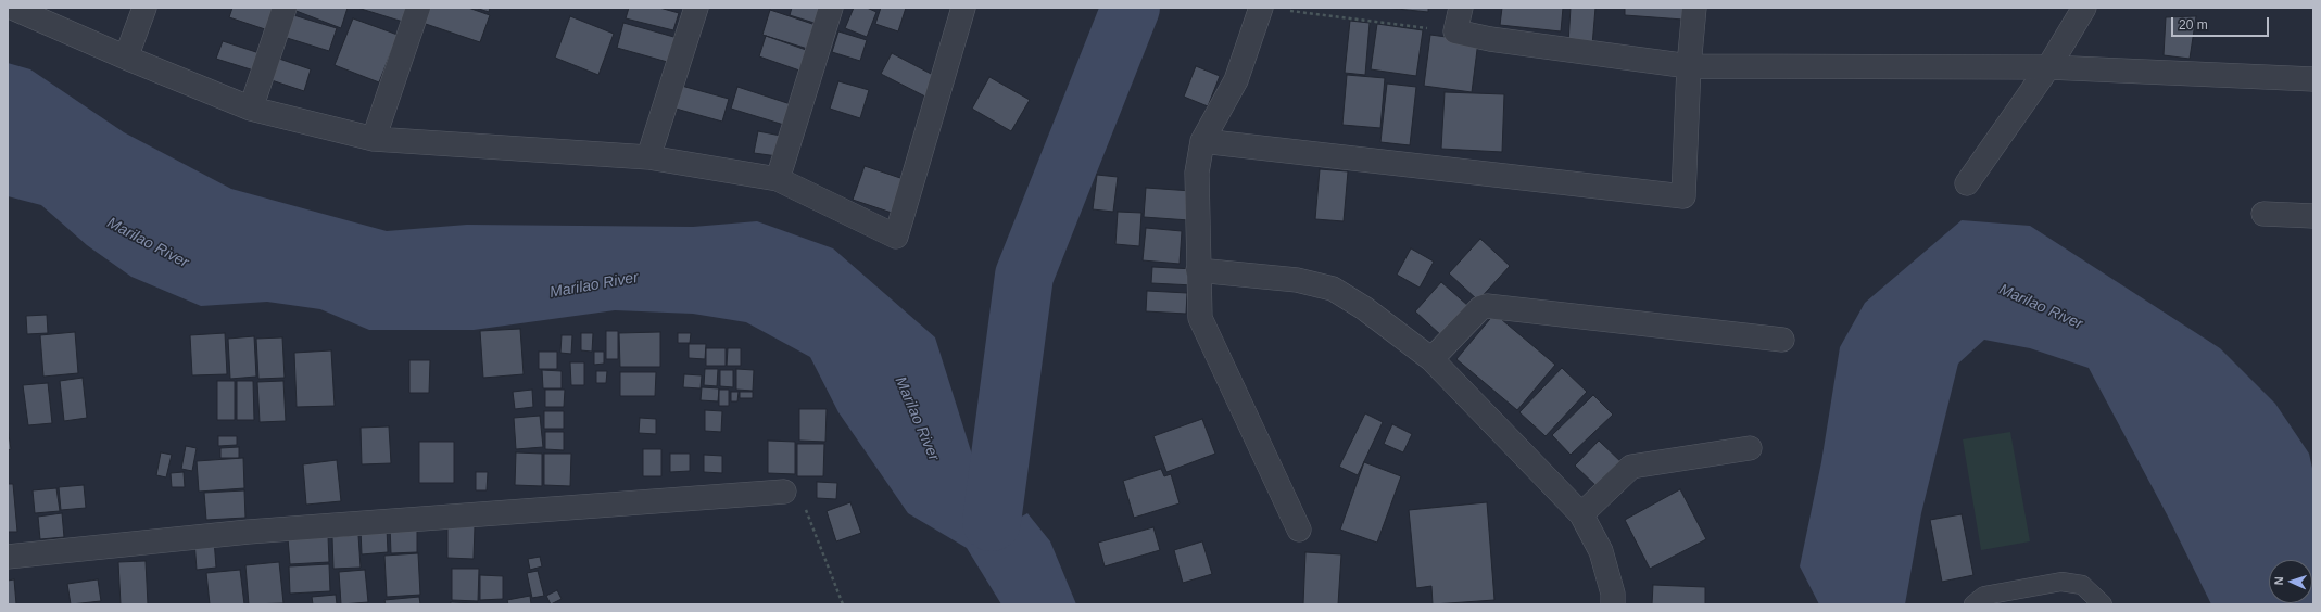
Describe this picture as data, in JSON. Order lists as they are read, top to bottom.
{
  "water": ["Marilao River"],
  "scale_bar": "20 m",
  "north": "left"
}
